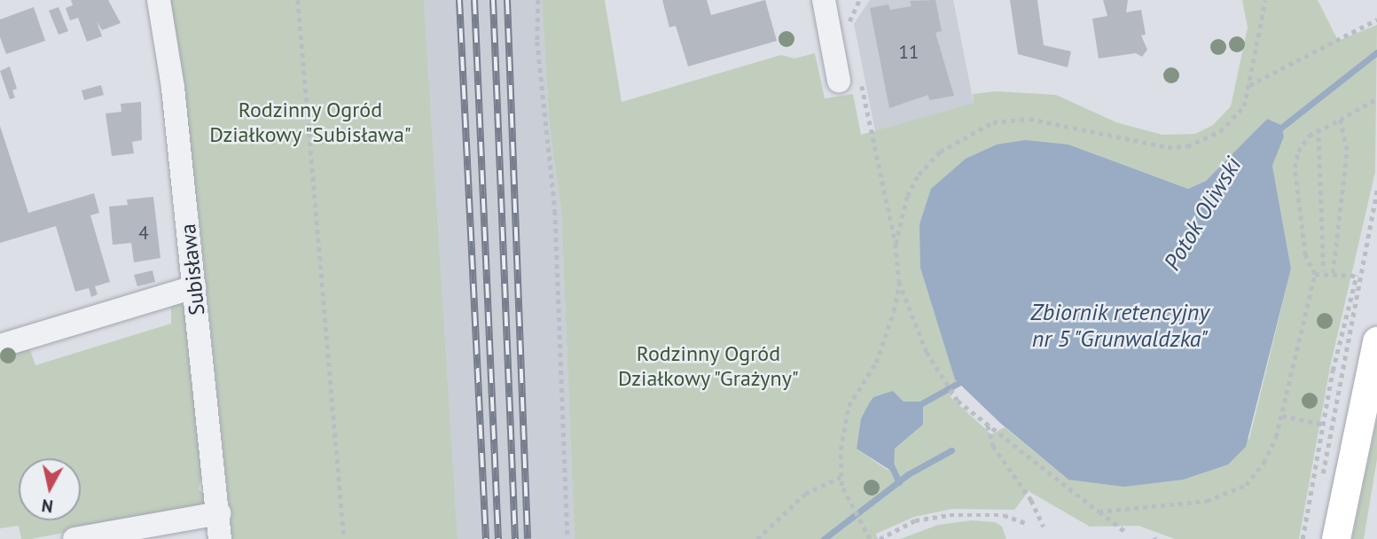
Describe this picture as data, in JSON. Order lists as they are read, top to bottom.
{
  "streets": {
    "street": ["Subisława"]
  },
  "water": ["Potok Oliwski", "Zbiornik retencyjny nr 5 \"Grunwaldzka\""],
  "parks": ["Rodzinny Ogród Działkowy \"Subisława\"", "Rodzinny Ogród Działkowy \"Grażyny\""],
  "house_numbers": ["11", "4"],
  "north": "bottom"
}
